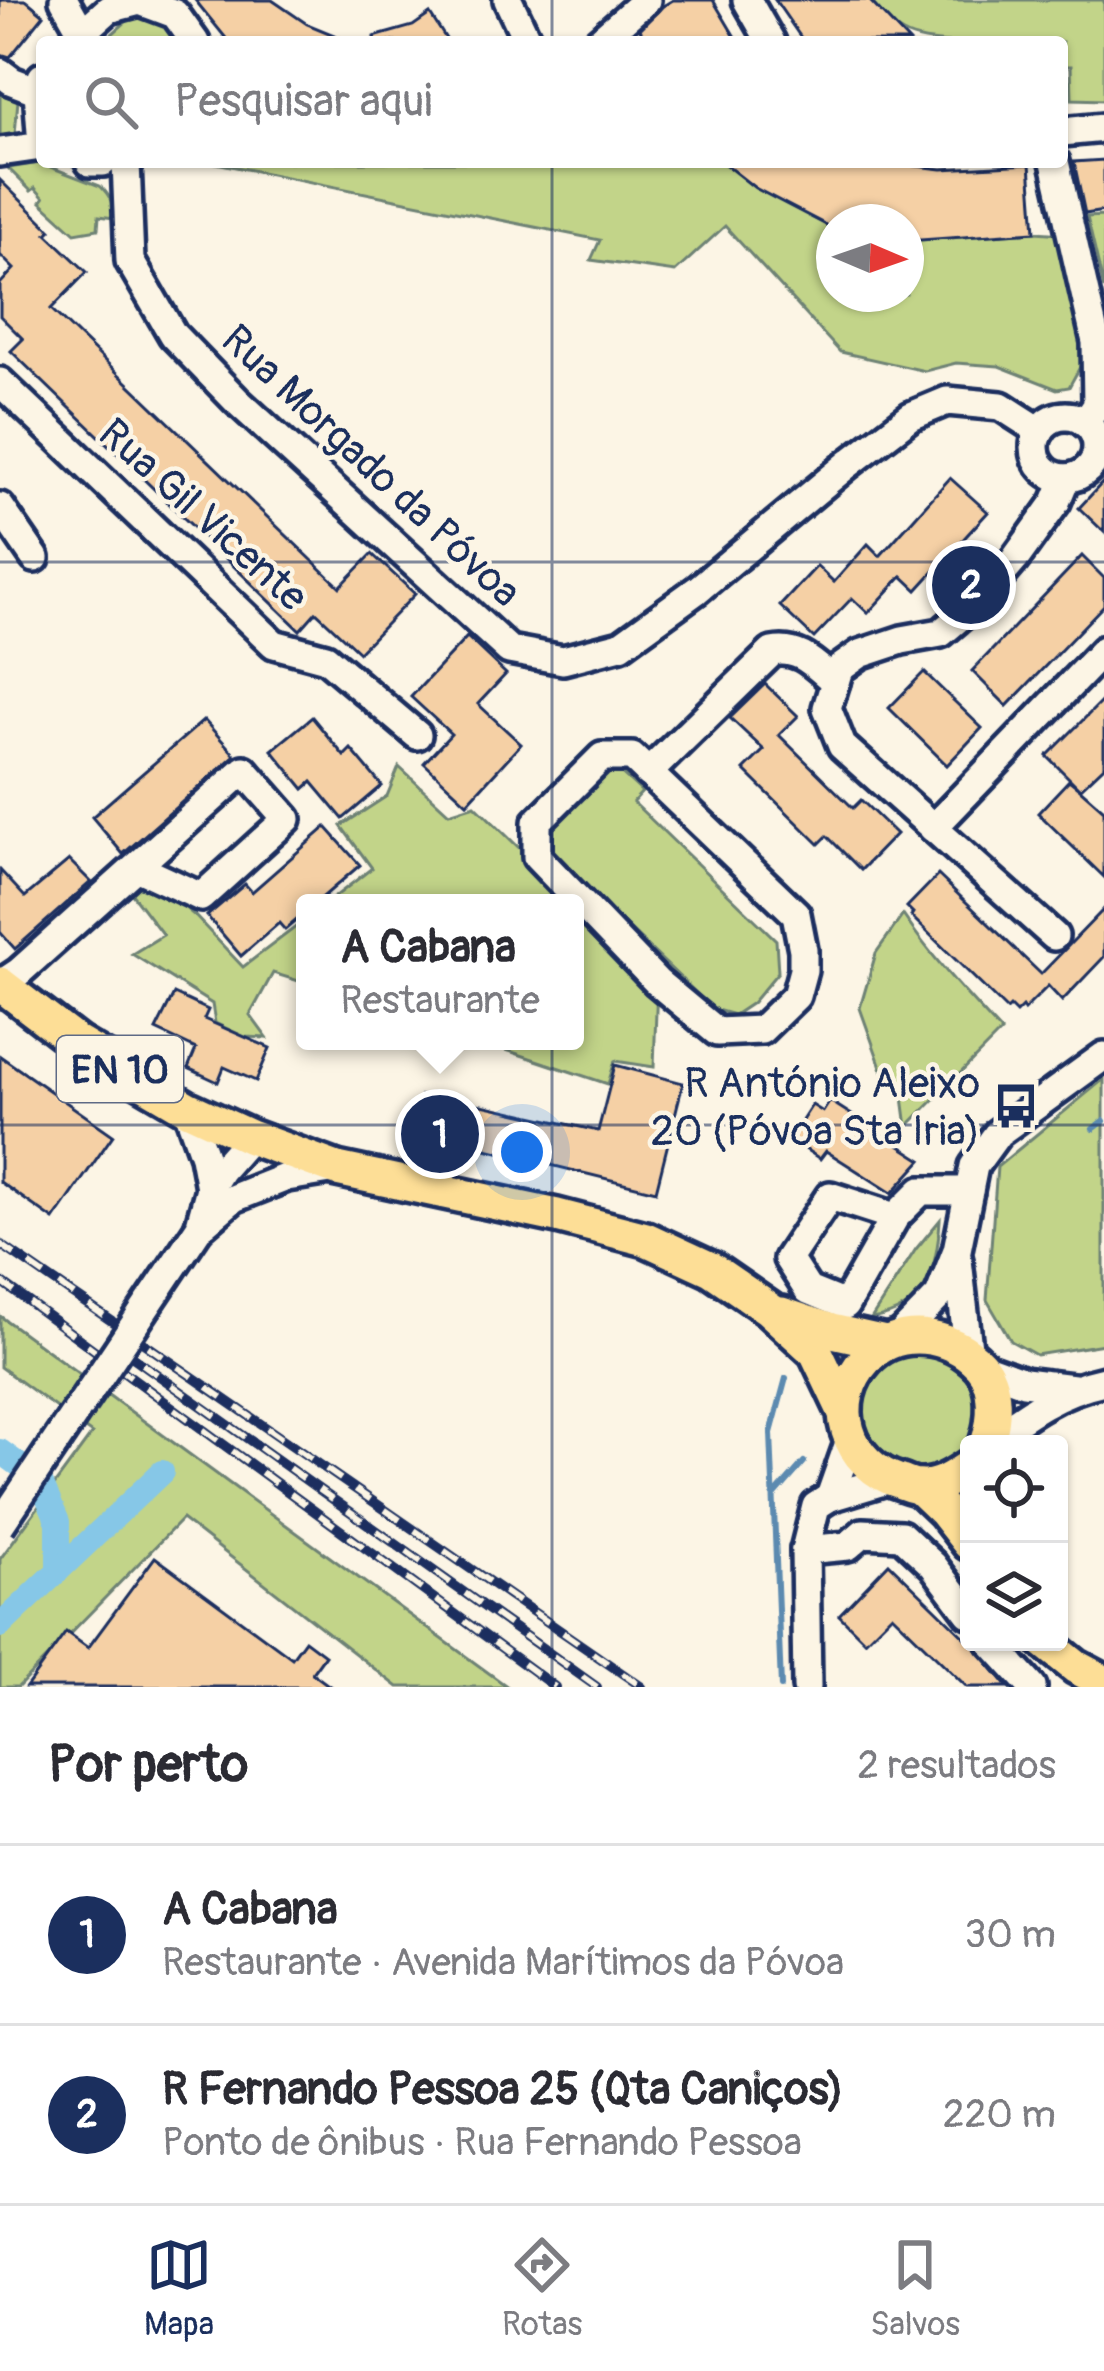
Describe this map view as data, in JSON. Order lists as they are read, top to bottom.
{
  "streets": {
    "main road": ["EN 10"],
    "street": ["Rua Morgado da Póvoa", "Rua Gil Vicente"]
  },
  "places": {
    "bus stop": ["R António Aleixo 20 (Póvoa Sta Iria)"]
  },
  "north": "right",
  "page": {
    "search": "Pesquisar aqui",
    "pins": ["2", "1"],
    "popup": ["A Cabana", "Restaurante"],
    "heading": ["Por perto", "2 resultados"],
    "list": [
      {
        "mark": "1",
        "name": "A Cabana",
        "note": "Restaurante · Avenida Marítimos da Póvoa",
        "value": "30 m"
      },
      {
        "mark": "2",
        "name": "R Fernando Pessoa 25 (Qta Caniços)",
        "note": "Ponto de ônibus · Rua Fernando Pessoa",
        "value": "220 m"
      }
    ],
    "nav": ["Mapa", "Rotas", "Salvos"]
  }
}
